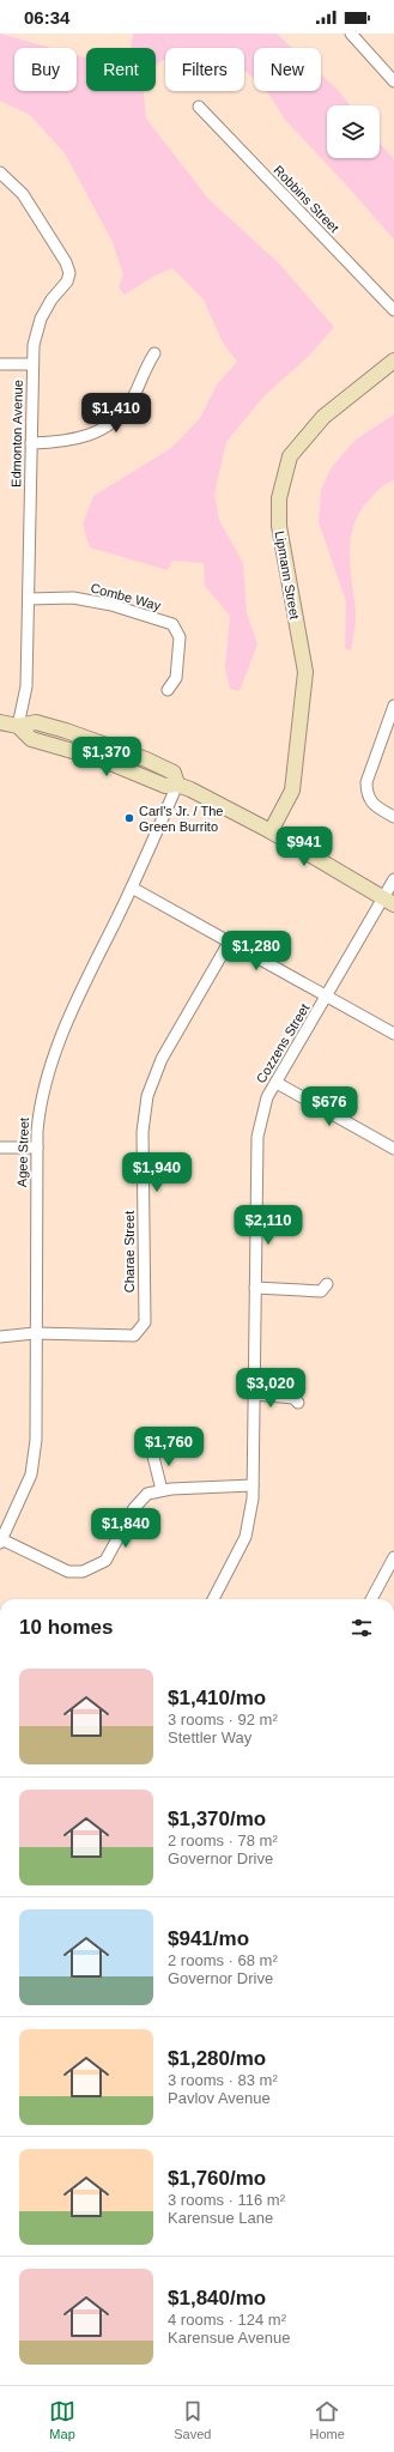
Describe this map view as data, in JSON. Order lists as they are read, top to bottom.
{
  "streets": {
    "street": [
      "Robbins Street",
      "Edmonton Avenue",
      "Lipmann Street",
      "Combe Way",
      "Cozzens Street",
      "Agee Street",
      "Charae Street"
    ]
  },
  "crossings": [
    ["Edmonton Avenue", "Combe Way"],
    ["Agee Street", "Charae Street"]
  ],
  "places": ["Carl's Jr. / The Green Burrito"],
  "page": {
    "status": "06:34",
    "chip": [
      "Buy",
      "Rent",
      "Filters",
      "New"
    ],
    "price": [
      "$1,410",
      "$1,370",
      "$941",
      "$1,280",
      "$676",
      "$1,940",
      "$2,110",
      "$3,020",
      "$1,760",
      "$1,840"
    ],
    "heading": "10 homes",
    "list": [
      {
        "name": "$1,410/mo",
        "note": "3 rooms · 92 m² · Stettler Way"
      },
      {
        "name": "$1,370/mo",
        "note": "2 rooms · 78 m² · Governor Drive"
      },
      {
        "name": "$941/mo",
        "note": "2 rooms · 68 m² · Governor Drive"
      },
      {
        "name": "$1,280/mo",
        "note": "3 rooms · 83 m² · Pavlov Avenue"
      },
      {
        "name": "$1,760/mo",
        "note": "3 rooms · 116 m² · Karensue Lane"
      },
      {
        "name": "$1,840/mo",
        "note": "4 rooms · 124 m² · Karensue Avenue"
      }
    ],
    "tabs": ["Map", "Saved", "Home"]
  }
}
